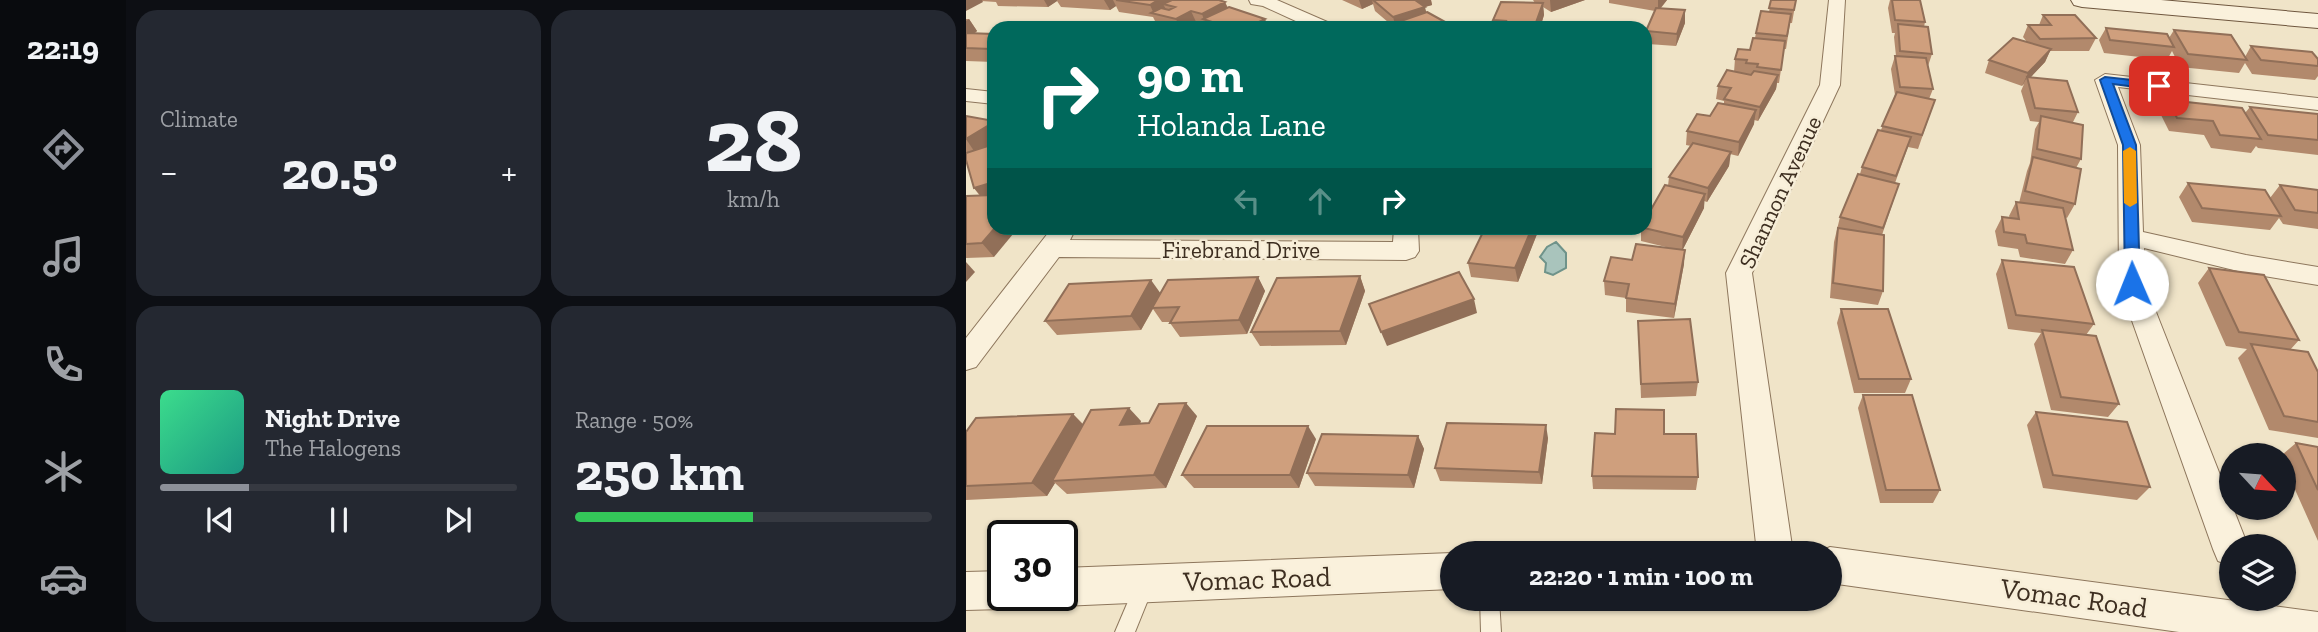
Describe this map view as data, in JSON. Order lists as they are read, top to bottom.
{
  "streets": {
    "street": ["Shannon Avenue", "Firebrand Drive", "Vomac Road"]
  },
  "north": "bottom right",
  "page": {
    "tabs": "22:19",
    "tile": [
      "Climate",
      ["28", "km/h"],
      ["Range · 50%", "250 km"]
    ],
    "turn": ["90 m", "Holanda Lane"],
    "heat": ["−", "20.5°", "+"],
    "song": ["Night Drive", "The Halogens"],
    "limit": "30",
    "trip": "22:20 · 1 min · 100 m"
  }
}
